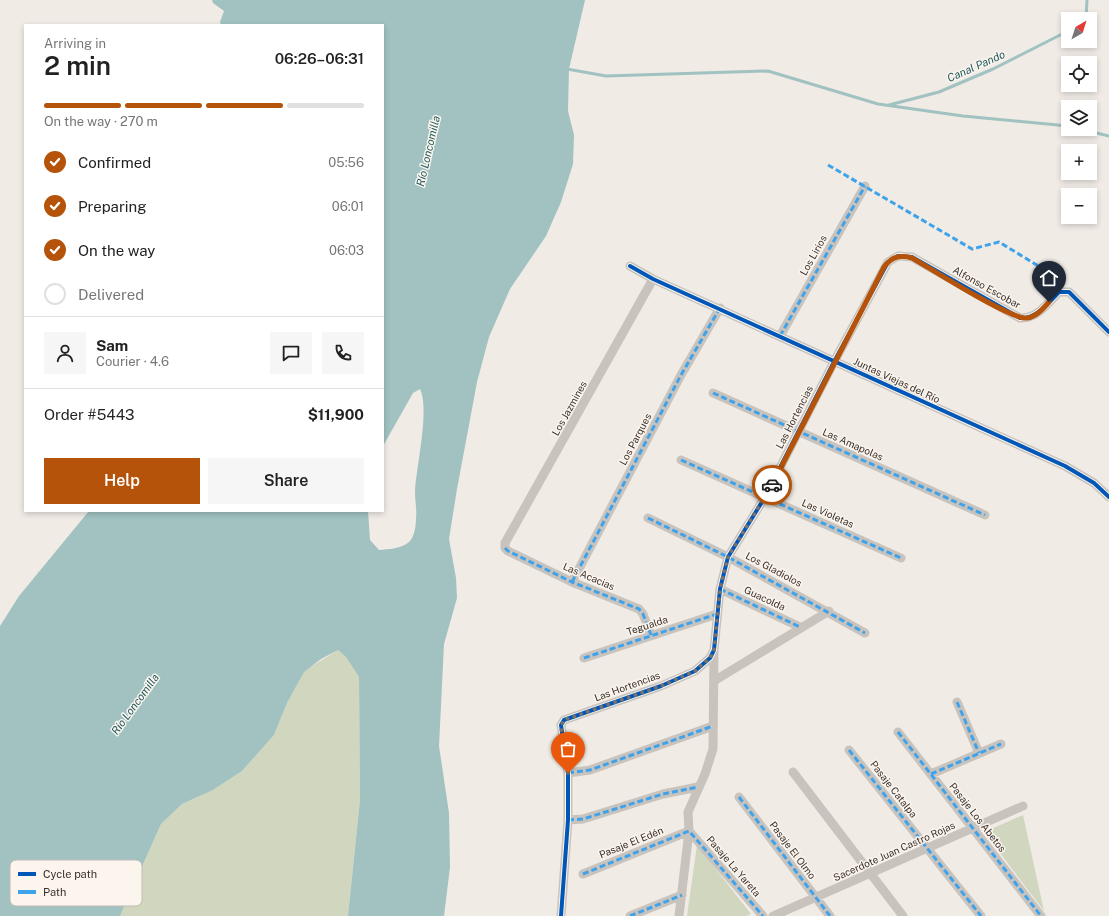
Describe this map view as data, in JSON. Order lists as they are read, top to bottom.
{
  "streets": {
    "street": [
      "Los Lirios",
      "Alfonso Escobar",
      "Juntas Viejas del Río",
      "Los Jazmines",
      "Las Hortencias",
      "Los Parques",
      "Las Amapolas",
      "Las Violetas",
      "Los Gladiolos",
      "Las Acacias",
      "Guacolda",
      "Tegualda",
      "Pasaje Catalpa",
      "Pasaje Los Abetos",
      "Pasaje El Edén",
      "Pasaje El Olmo",
      "Sacerdote Juan Castro Rojas",
      "Pasaje La Yareta"
    ]
  },
  "crossings": [
    ["Los Lirios", "Juntas Viejas del Río"],
    ["Alfonso Escobar", "Las Hortencias"],
    ["Juntas Viejas del Río", "Los Jazmines"],
    ["Juntas Viejas del Río", "Las Hortencias"],
    ["Juntas Viejas del Río", "Los Parques"],
    ["Los Jazmines", "Las Acacias"],
    ["Las Hortencias", "Las Amapolas"],
    ["Las Hortencias", "Las Violetas"],
    ["Las Hortencias", "Los Gladiolos"],
    ["Las Hortencias", "Guacolda"],
    ["Las Hortencias", "Tegualda"],
    ["Los Parques", "Las Acacias"],
    ["Las Acacias", "Tegualda"],
    ["Pasaje Catalpa", "Sacerdote Juan Castro Rojas"],
    ["Pasaje Los Abetos", "Sacerdote Juan Castro Rojas"],
    ["Pasaje El Edén", "Pasaje La Yareta"],
    ["Pasaje El Olmo", "Sacerdote Juan Castro Rojas"]
  ],
  "water": ["Canal Pando", "Río Loncomilla"],
  "legend": ["Cycle path", "Path"],
  "north": "top right",
  "page": {
    "map_buttons": ["+", "−"],
    "heading": ["2 min", "Arriving in", "06:26–06:31"],
    "panel": [
      "Sam",
      "Courier · 4.6",
      "Order #5443",
      "$11,900"
    ],
    "bar": "On the way · 270 m",
    "list": [
      ["Confirmed", "05:56"],
      ["Preparing", "06:01"],
      ["On the way", "06:03"],
      "Delivered"
    ],
    "buttons": ["Help", "Share"]
  }
}
